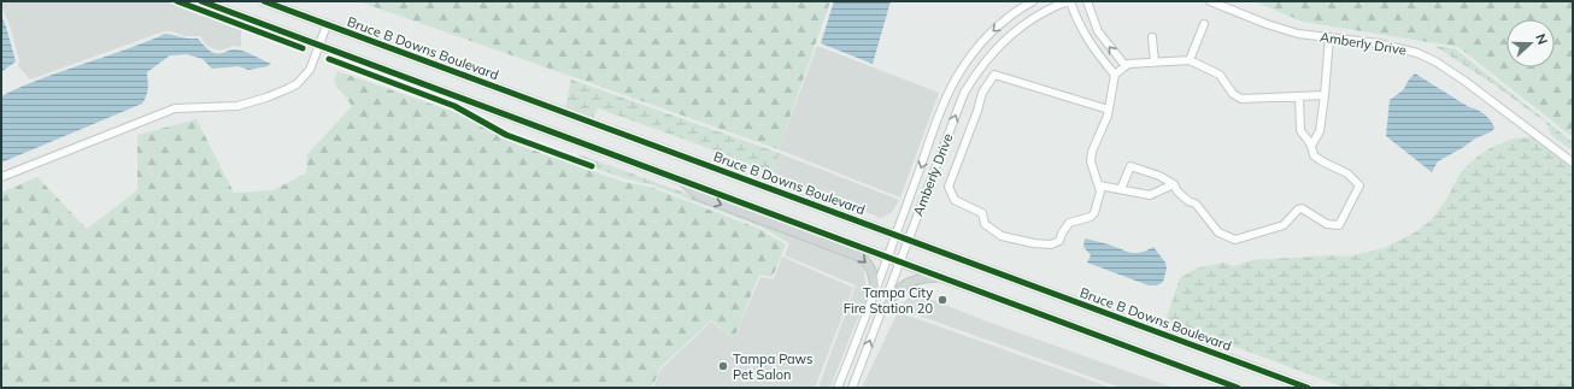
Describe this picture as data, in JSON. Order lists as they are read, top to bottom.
{
  "streets": {
    "main road": ["Bruce B Downs Boulevard"],
    "street": ["Amberly Drive"]
  },
  "crossings": [
    ["Amberly Drive", "Bruce B Downs Boulevard"]
  ],
  "places": ["Tampa City Fire Station 20", "Tampa Paws Pet Salon"],
  "north": "right"
}
